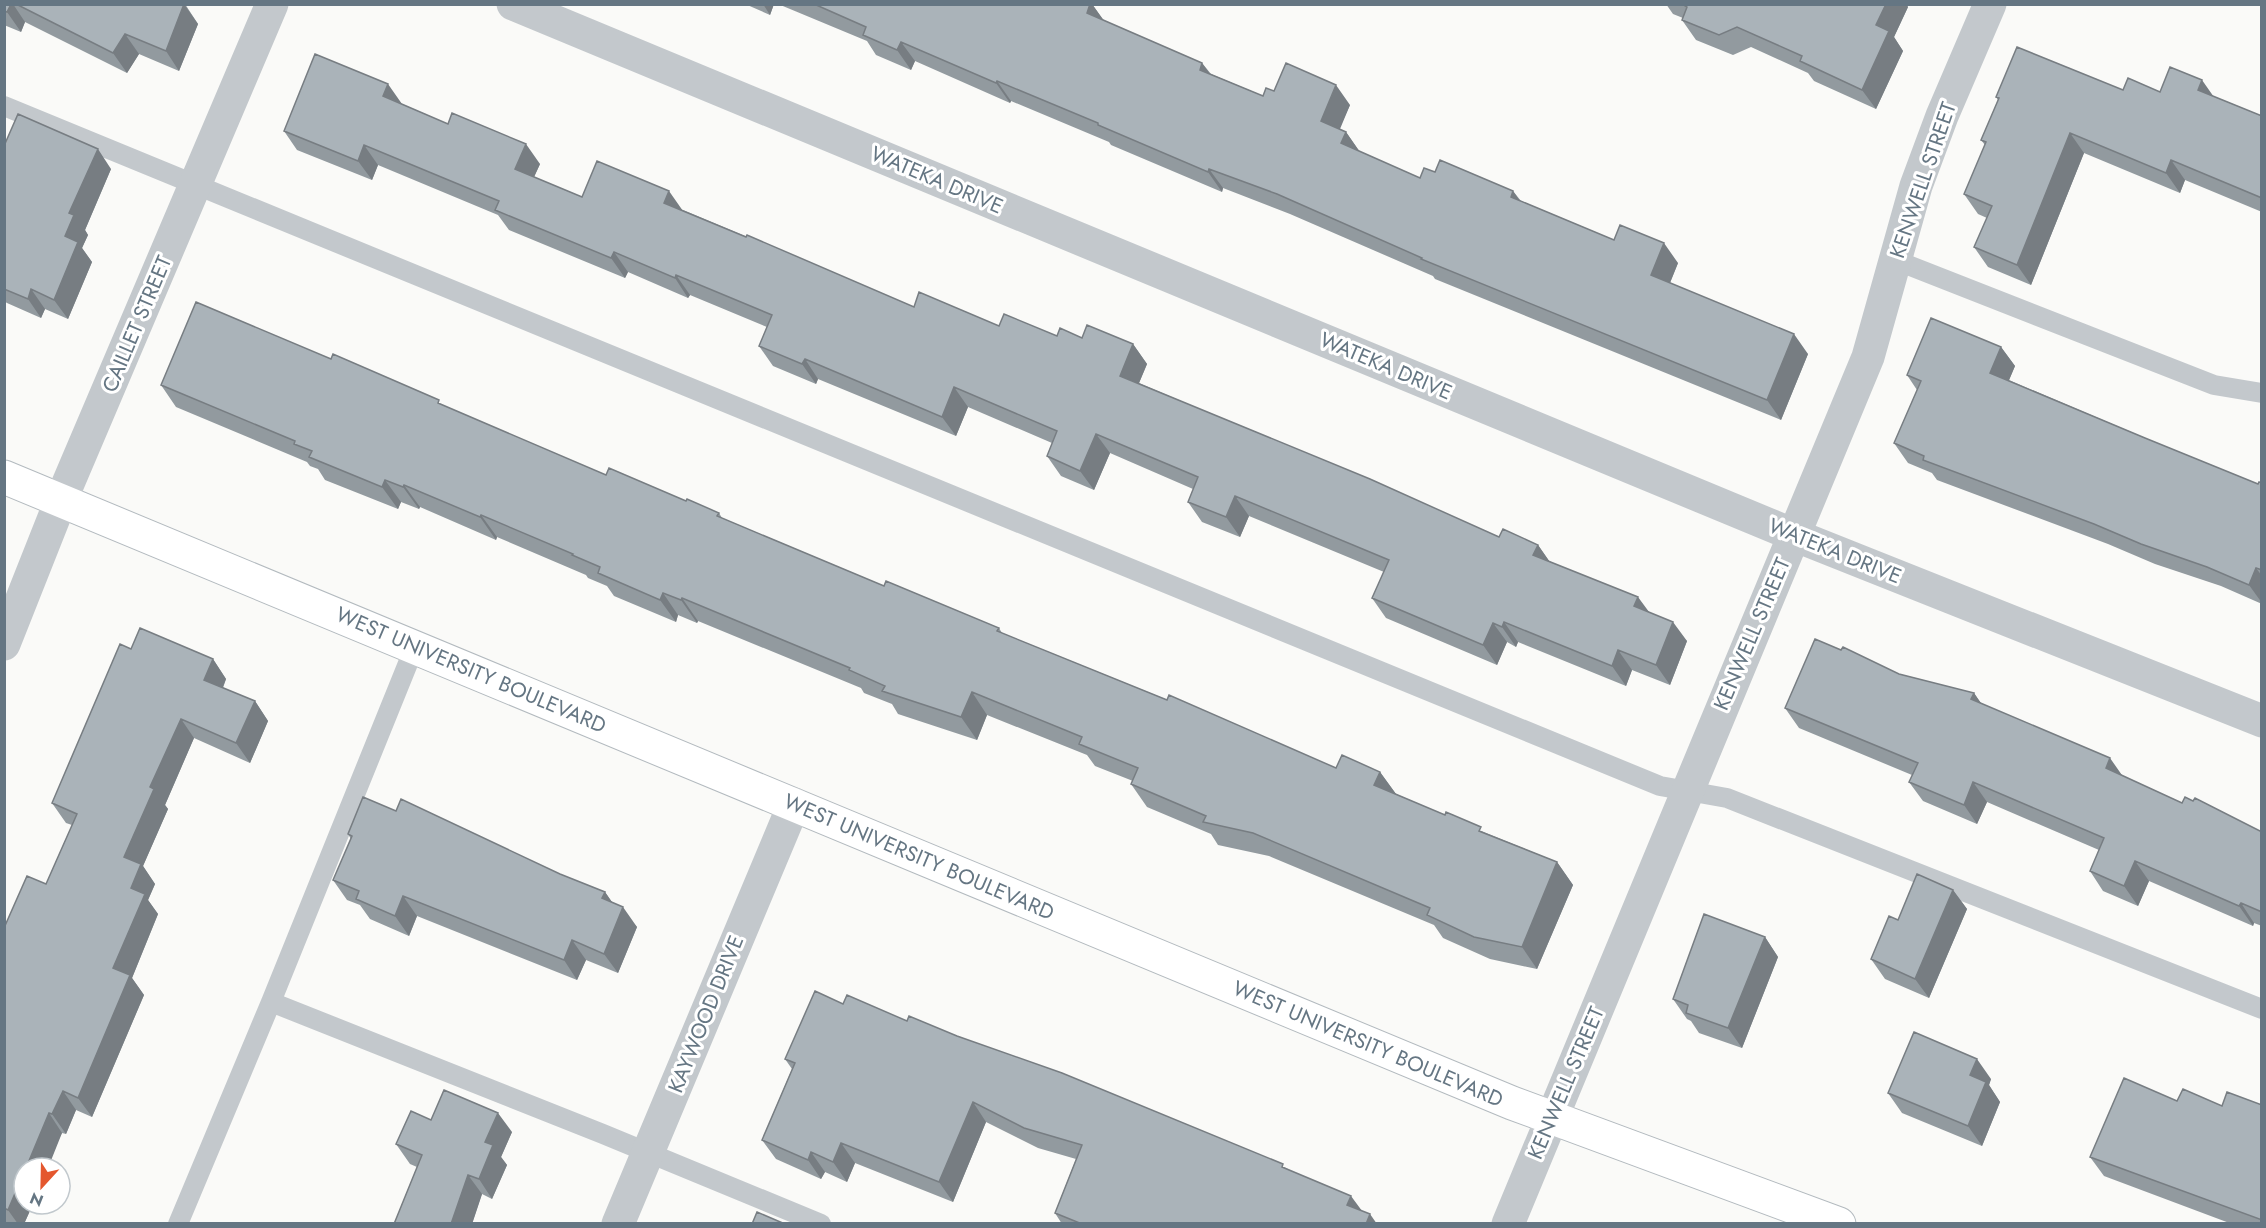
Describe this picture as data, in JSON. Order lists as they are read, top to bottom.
{
  "streets": {
    "street": [
      "WATEKA DRIVE",
      "KENWELL STREET",
      "CAILLET STREET",
      "WEST UNIVERSITY BOULEVARD",
      "KAYWOOD DRIVE"
    ]
  },
  "crossings": [
    ["WATEKA DRIVE", "KENWELL STREET"],
    ["KENWELL STREET", "WEST UNIVERSITY BOULEVARD"],
    ["CAILLET STREET", "WEST UNIVERSITY BOULEVARD"],
    ["WEST UNIVERSITY BOULEVARD", "KAYWOOD DRIVE"]
  ],
  "north": "bottom"
}
